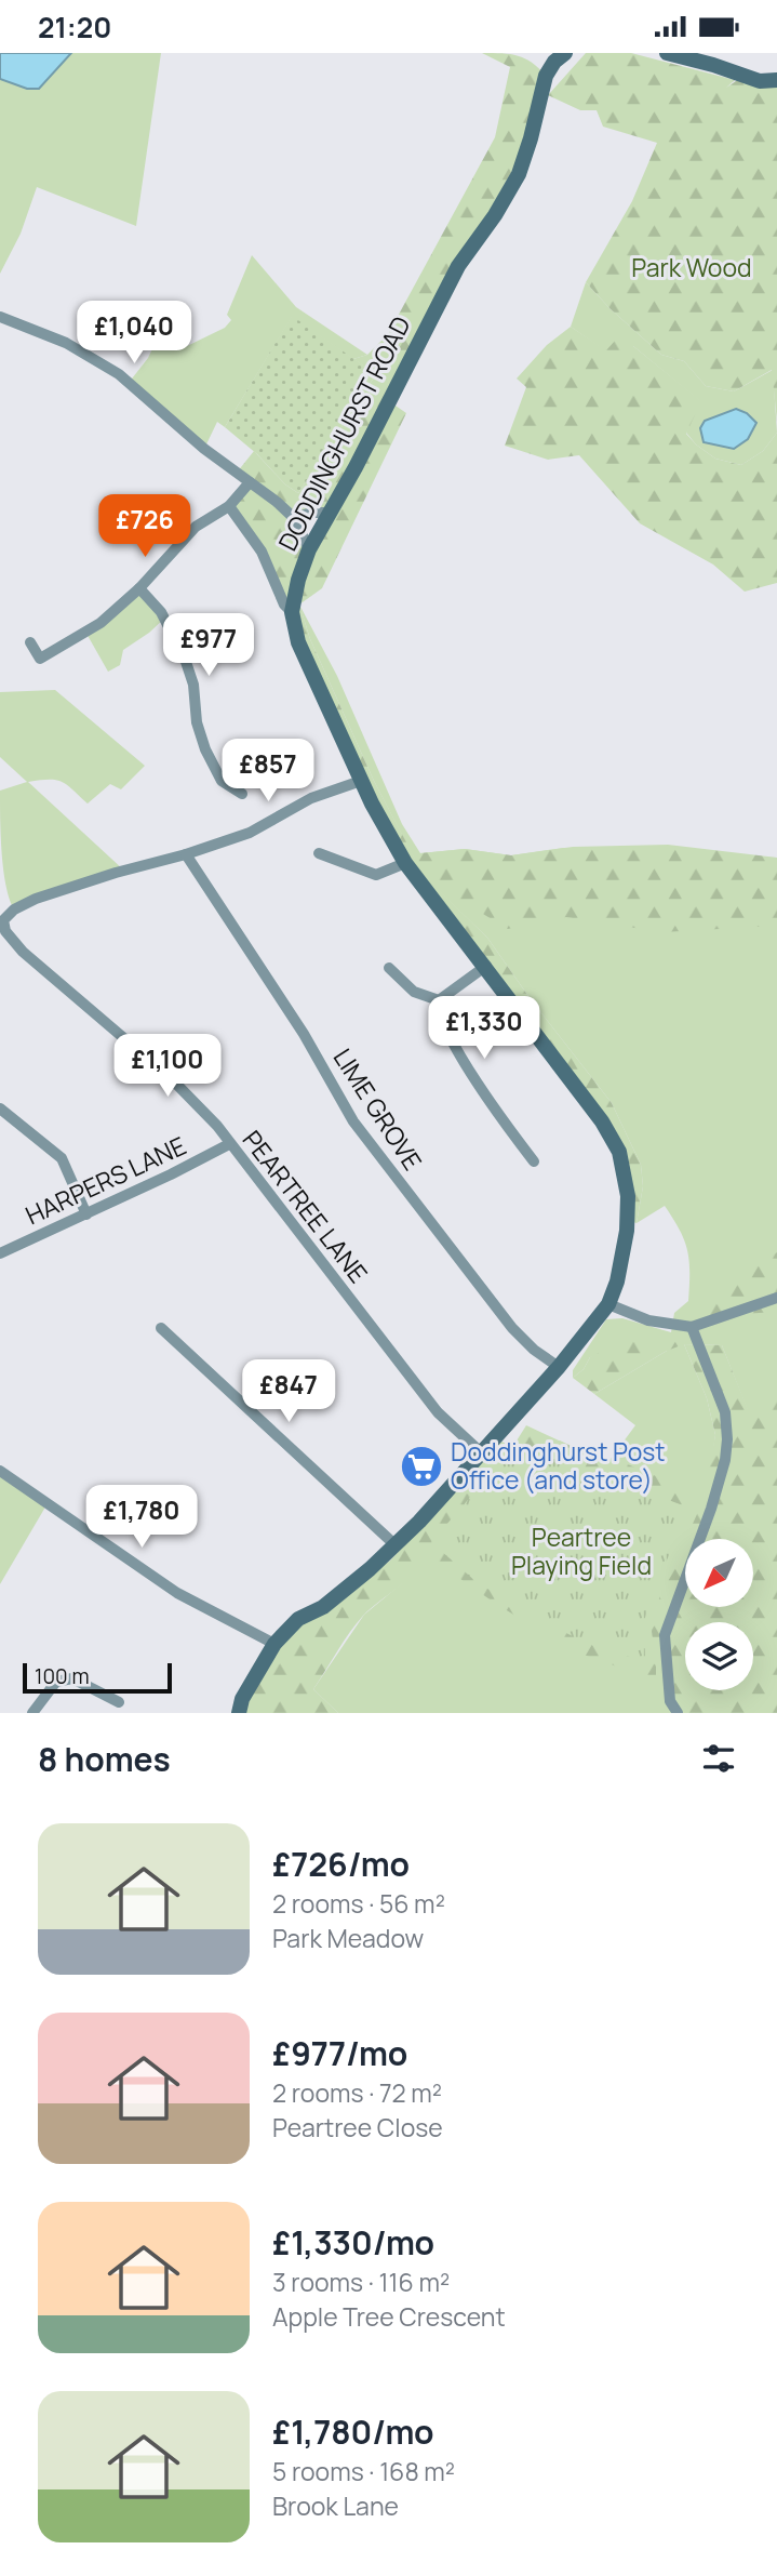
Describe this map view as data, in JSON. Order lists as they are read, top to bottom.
{
  "streets": {
    "street": [
      "DODDINGHURST ROAD",
      "LIME GROVE",
      "HARPERS LANE",
      "PEARTREE LANE"
    ]
  },
  "crossings": [
    ["DODDINGHURST ROAD", "LIME GROVE"],
    ["DODDINGHURST ROAD", "PEARTREE LANE"],
    ["LIME GROVE", "PEARTREE LANE"],
    ["HARPERS LANE", "PEARTREE LANE"]
  ],
  "parks": ["Park Wood", "Peartree Playing Field"],
  "places": {
    "supermarket": ["Doddinghurst Post Office (and store)"]
  },
  "scale_bar": "100 m",
  "north": "bottom left",
  "page": {
    "status": "21:20",
    "price": [
      "£1,040",
      "£726",
      "£977",
      "£857",
      "£1,330",
      "£1,100",
      "£847",
      "£1,780"
    ],
    "scale": "100 m",
    "heading": "8 homes",
    "list": [
      {
        "name": "£726/mo",
        "note": "2 rooms · 56 m² · Park Meadow"
      },
      {
        "name": "£977/mo",
        "note": "2 rooms · 72 m² · Peartree Close"
      },
      {
        "name": "£1,330/mo",
        "note": "3 rooms · 116 m² · Apple Tree Crescent"
      },
      {
        "name": "£1,780/mo",
        "note": "5 rooms · 168 m² · Brook Lane"
      }
    ]
  }
}
